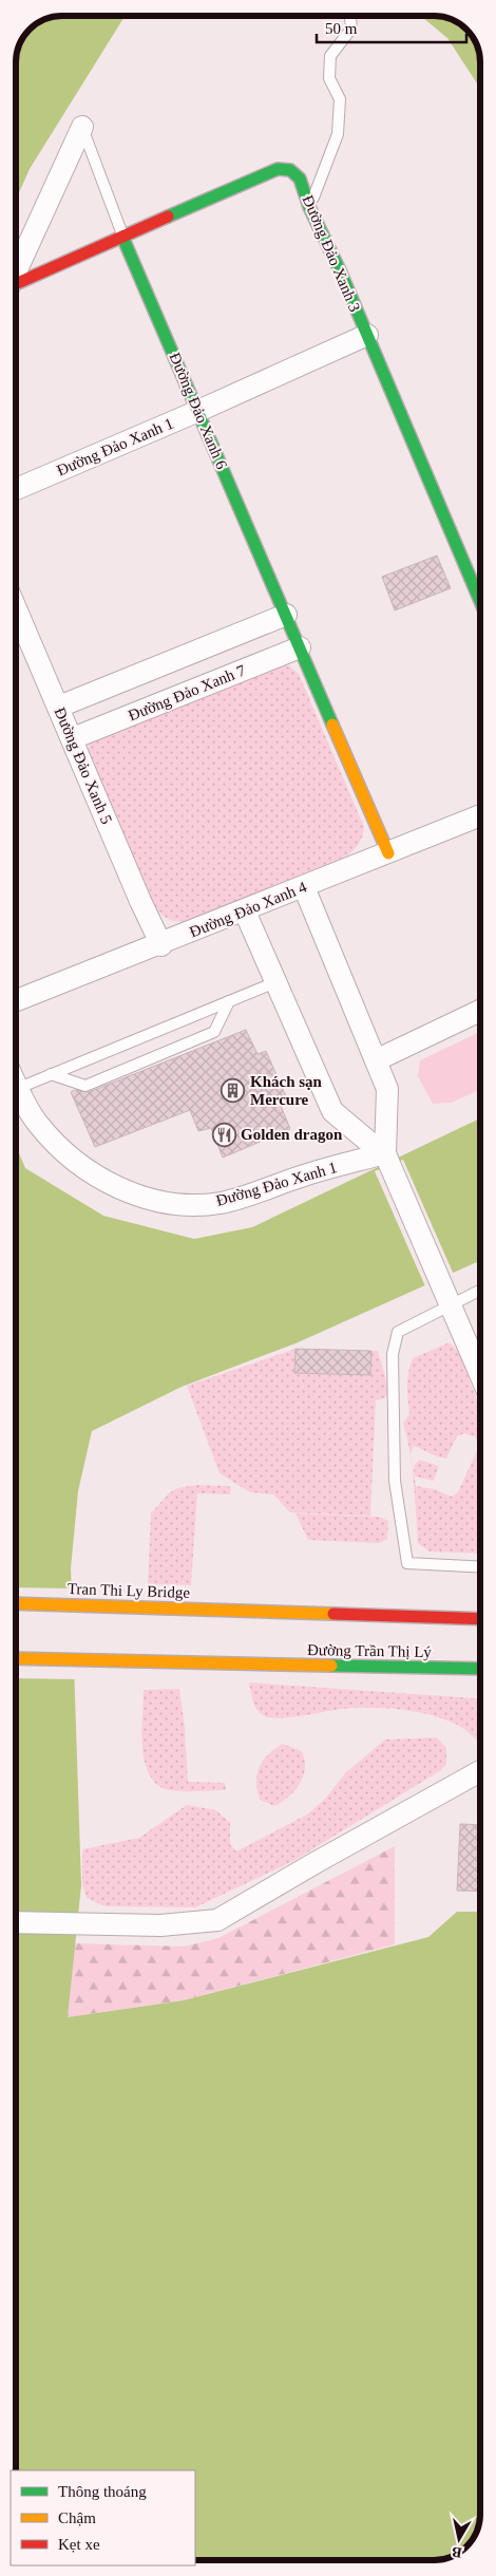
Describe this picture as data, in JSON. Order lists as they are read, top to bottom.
{
  "streets": {
    "street": [
      "Đường Đảo Xanh 3",
      "Đường Đảo Xanh 6",
      "Đường Đảo Xanh 1",
      "Đường Đảo Xanh 7",
      "Đường Đảo Xanh 5",
      "Đường Đảo Xanh 4",
      "Tran Thi Ly Bridge",
      "Đường Trần Thị Lý"
    ]
  },
  "crossings": [
    ["Đường Đảo Xanh 3", "Đường Đảo Xanh 6"],
    ["Đường Đảo Xanh 3", "Đường Đảo Xanh 1"],
    ["Đường Đảo Xanh 6", "Đường Đảo Xanh 1"],
    ["Đường Đảo Xanh 6", "Đường Đảo Xanh 7"],
    ["Đường Đảo Xanh 6", "Đường Đảo Xanh 4"],
    ["Đường Đảo Xanh 7", "Đường Đảo Xanh 5"],
    ["Đường Đảo Xanh 5", "Đường Đảo Xanh 4"]
  ],
  "places": {
    "building": ["Khách sạn Mercure"],
    "restaurant": ["Golden dragon"]
  },
  "legend": ["Thông thoáng", "Chậm", "Kẹt xe"],
  "scale_bar": "50 m",
  "north": "bottom"
}
